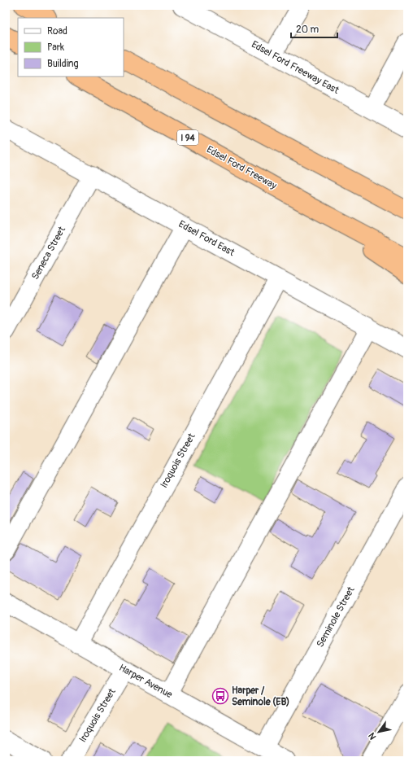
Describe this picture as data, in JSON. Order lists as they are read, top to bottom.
{
  "streets": {
    "highway": ["I 94", "Edsel Ford Freeway"],
    "street": [
      "Edsel Ford Freeway East",
      "Edsel Ford East",
      "Seneca Street",
      "Iroquois Street",
      "Seminole Street",
      "Harper Avenue"
    ]
  },
  "crossings": [
    ["Edsel Ford East", "Seneca Street"],
    ["Edsel Ford East", "Iroquois Street"],
    ["Iroquois Street", "Harper Avenue"],
    ["Seminole Street", "Harper Avenue"]
  ],
  "places": {
    "bus stop": ["Harper / Seminole (EB)"]
  },
  "legend": ["Road", "Park", "Building"],
  "scale_bar": "20 m",
  "north": "bottom left"
}
